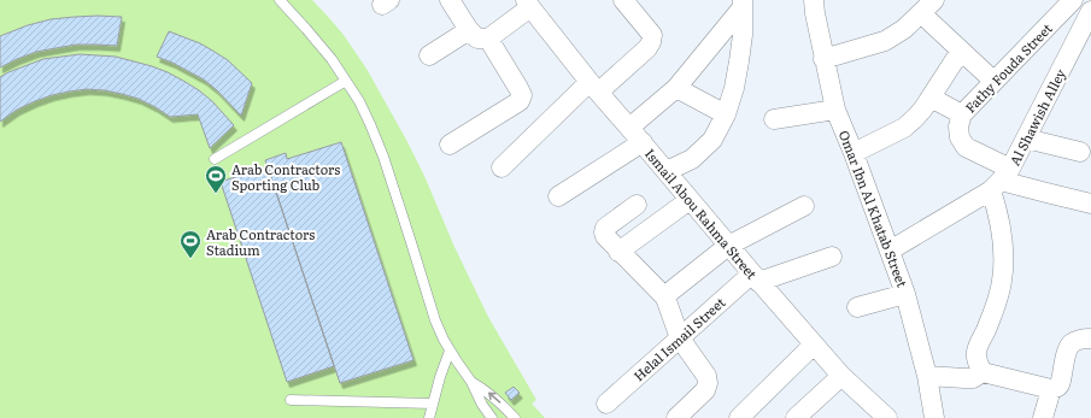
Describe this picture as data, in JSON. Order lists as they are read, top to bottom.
{
  "streets": {
    "street": [
      "Fathy Fouda Street",
      "Al Shawish Alley",
      "Omar Ibn Al Khatab Street",
      "Ismail Abou Rahma Street",
      "Helal Ismail Street"
    ]
  },
  "crossings": [
    ["Fathy Fouda Street", "Al Shawish Alley"],
    ["Ismail Abou Rahma Street", "Helal Ismail Street"]
  ],
  "places": {
    "sports": ["Arab Contractors Sporting Club", "Arab Contractors Stadium"]
  }
}
